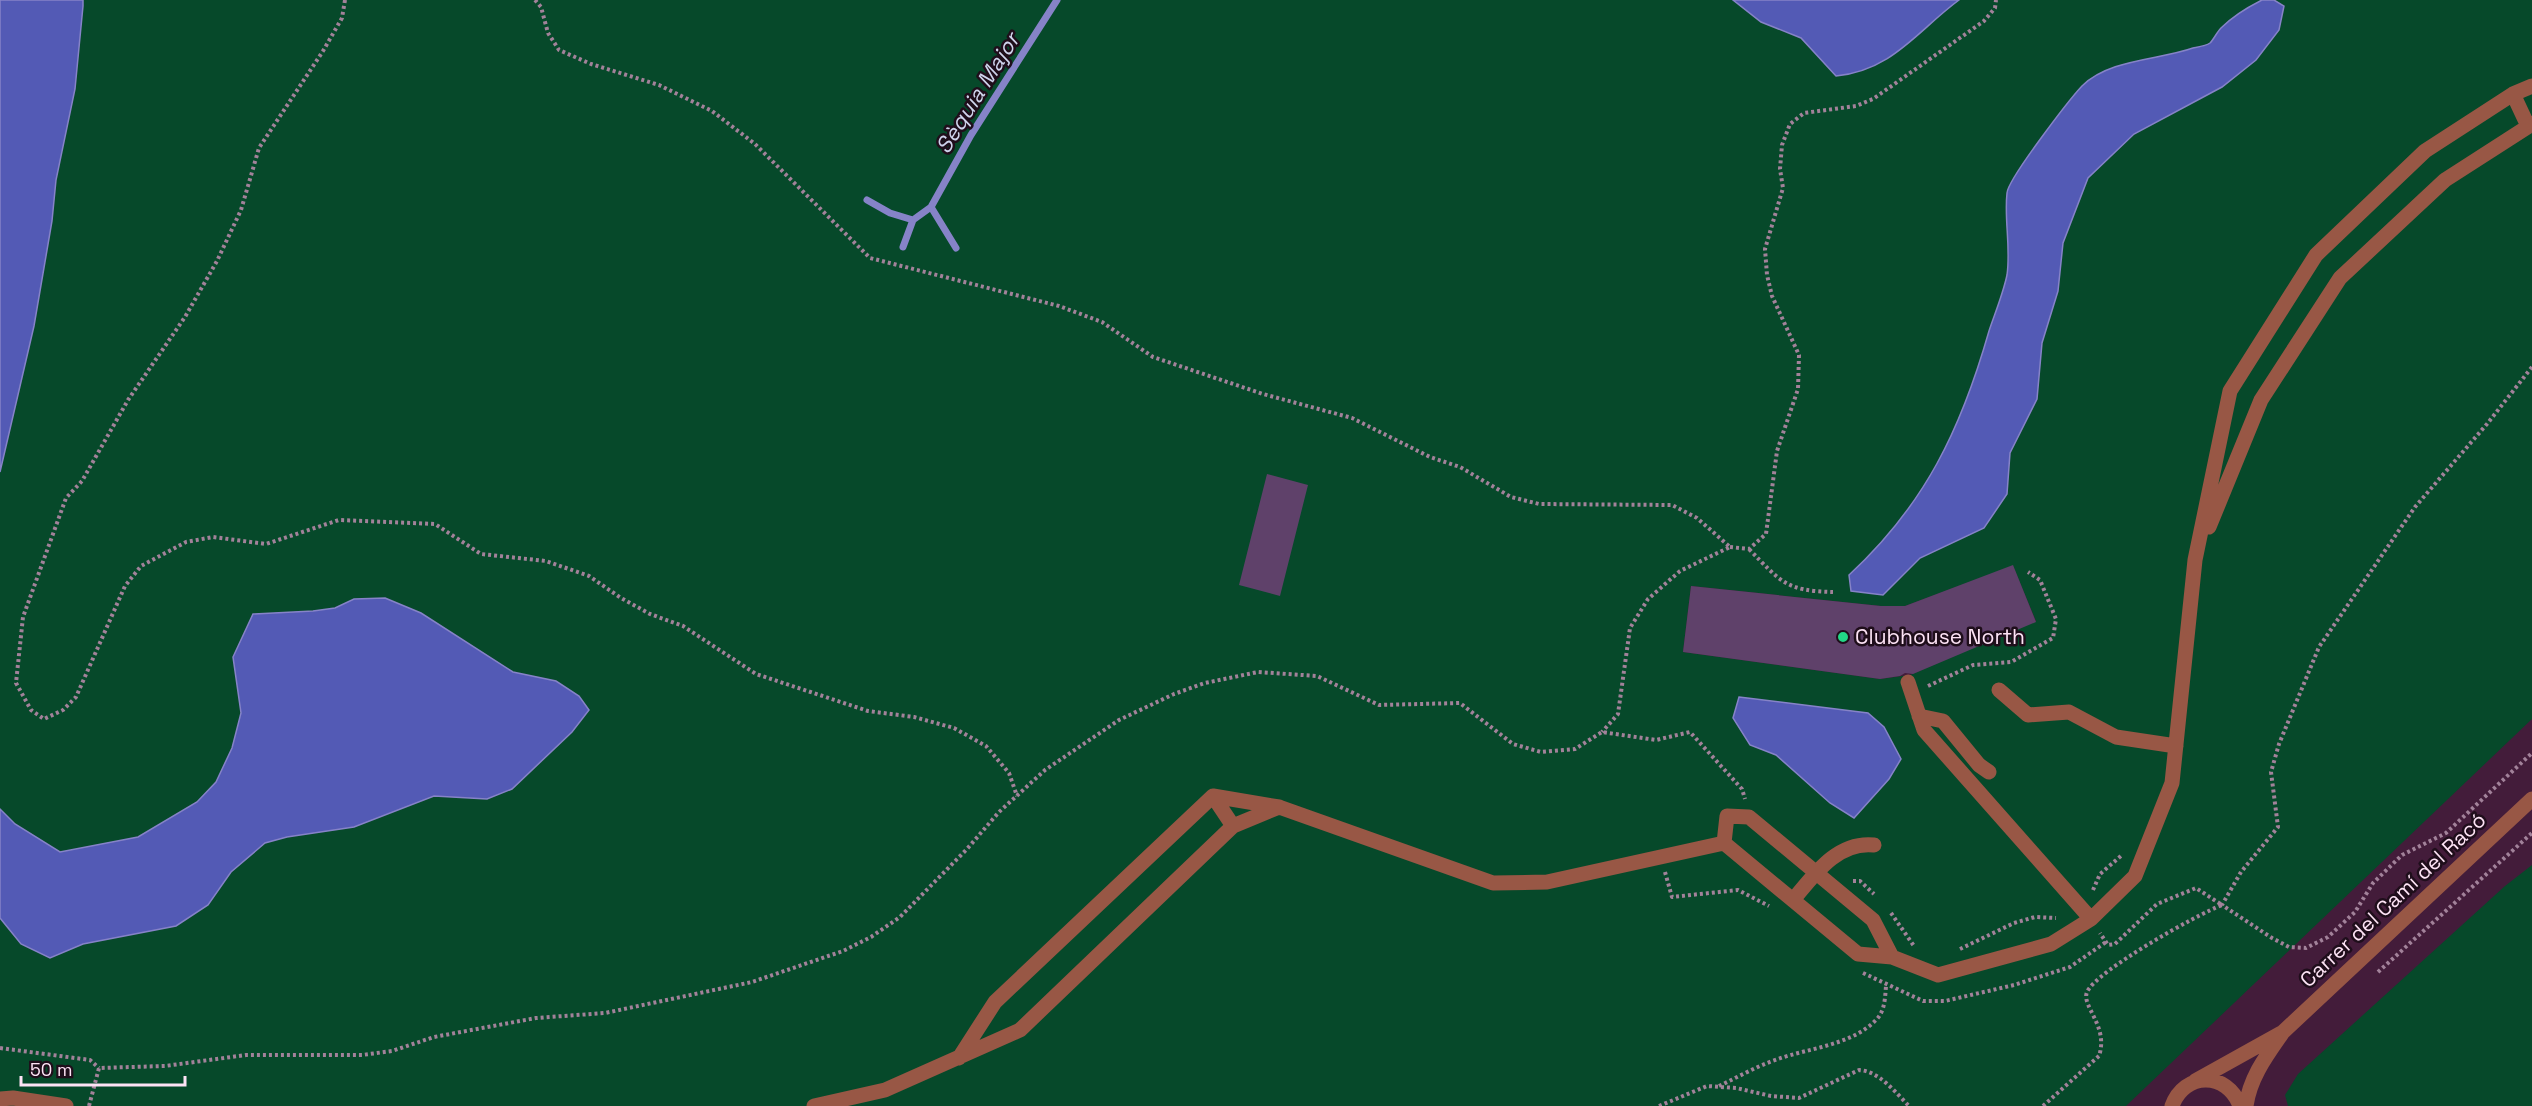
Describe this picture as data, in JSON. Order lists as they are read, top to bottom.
{
  "streets": {
    "street": ["Carrer del Camí del Racó"]
  },
  "water": ["Sèquia Major"],
  "places": ["Clubhouse North"],
  "scale_bar": "50 m"
}
